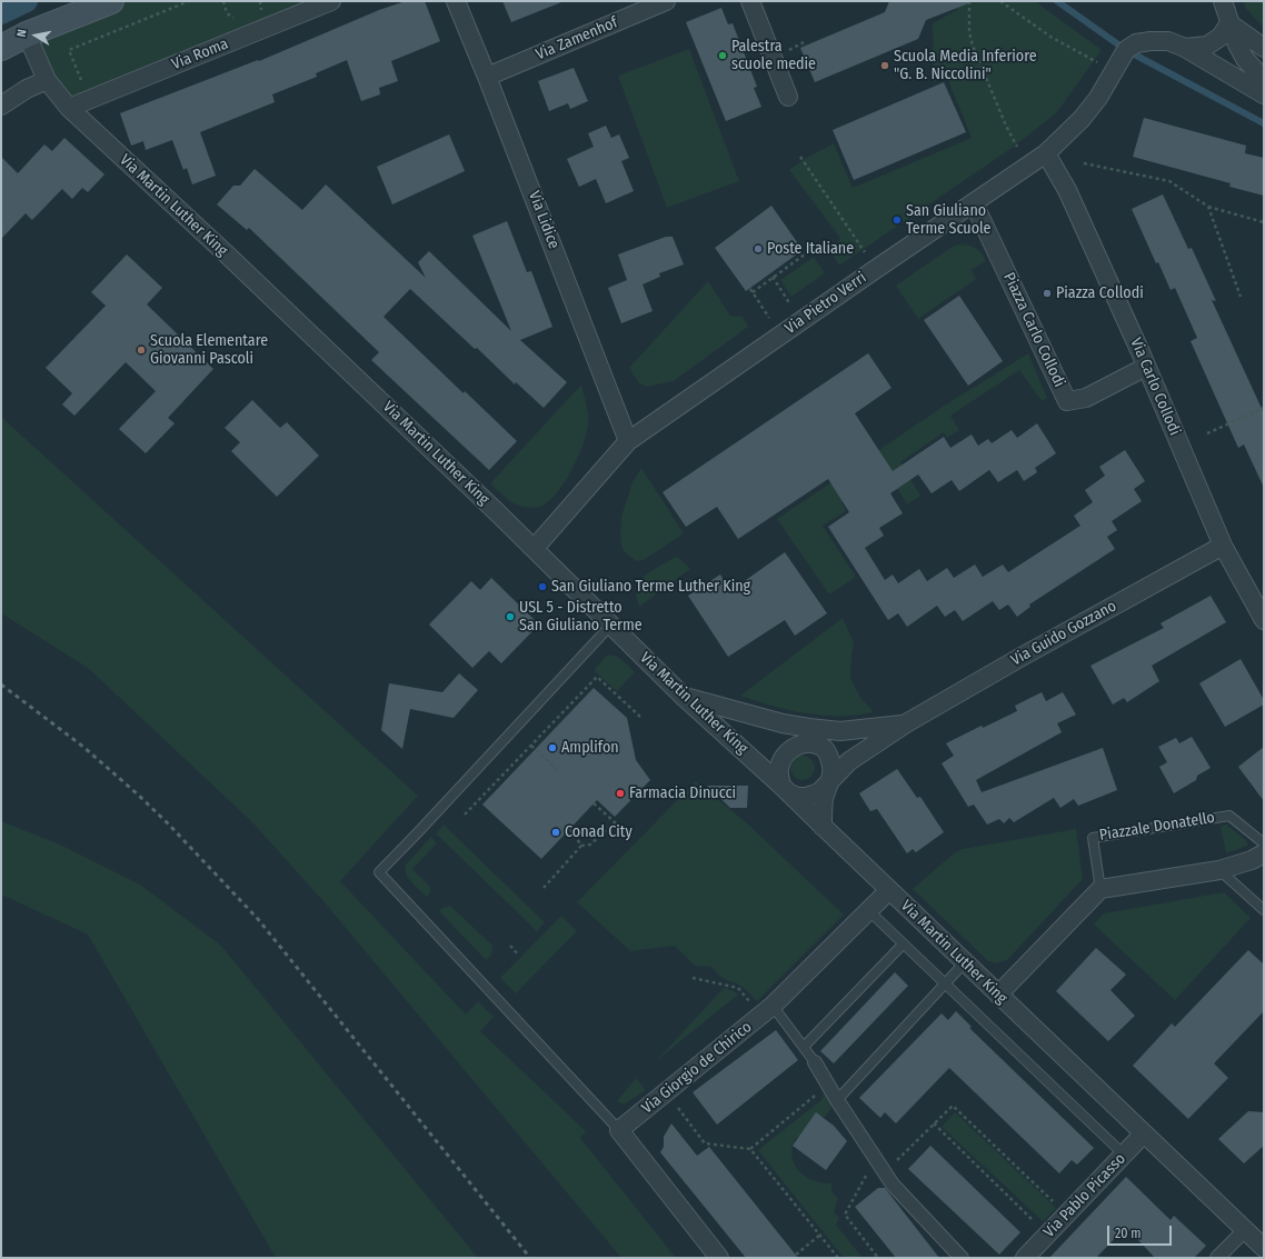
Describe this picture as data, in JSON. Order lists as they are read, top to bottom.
{
  "streets": {
    "street": [
      "Via Zamenhof",
      "Via Roma",
      "Via Martin Luther King",
      "Via Lidice",
      "Via Pietro Verri",
      "Piazza Carlo Collodi",
      "Via Carlo Collodi",
      "Via Guido Gozzano",
      "Via Giorgio de Chirico",
      "Via Pablo Picasso"
    ],
    "lane": ["Piazzale Donatello"]
  },
  "crossings": [
    ["Via Zamenhof", "Via Lidice"],
    ["Via Roma", "Via Martin Luther King"],
    ["Via Martin Luther King", "Via Pietro Verri"],
    ["Via Martin Luther King", "Via Guido Gozzano"],
    ["Via Martin Luther King", "Via Giorgio de Chirico"],
    ["Via Martin Luther King", "Via Pablo Picasso"],
    ["Via Lidice", "Via Pietro Verri"],
    ["Via Pietro Verri", "Piazza Carlo Collodi"],
    ["Via Pietro Verri", "Via Carlo Collodi"],
    ["Piazza Carlo Collodi", "Via Carlo Collodi"],
    ["Via Carlo Collodi", "Via Guido Gozzano"]
  ],
  "places": [
    "Palestra scuole medie",
    "Scuola Media Inferiore \"G. B. Niccolini\"",
    "San Giuliano Terme Scuole",
    "Poste Italiane",
    "Piazza Collodi",
    "Scuola Elementare Giovanni Pascoli",
    "San Giuliano Terme Luther King",
    "USL 5 - Distretto San Giuliano Terme",
    "Amplifon",
    "Farmacia Dinucci",
    "Conad City"
  ],
  "scale_bar": "20 m",
  "north": "left"
}
